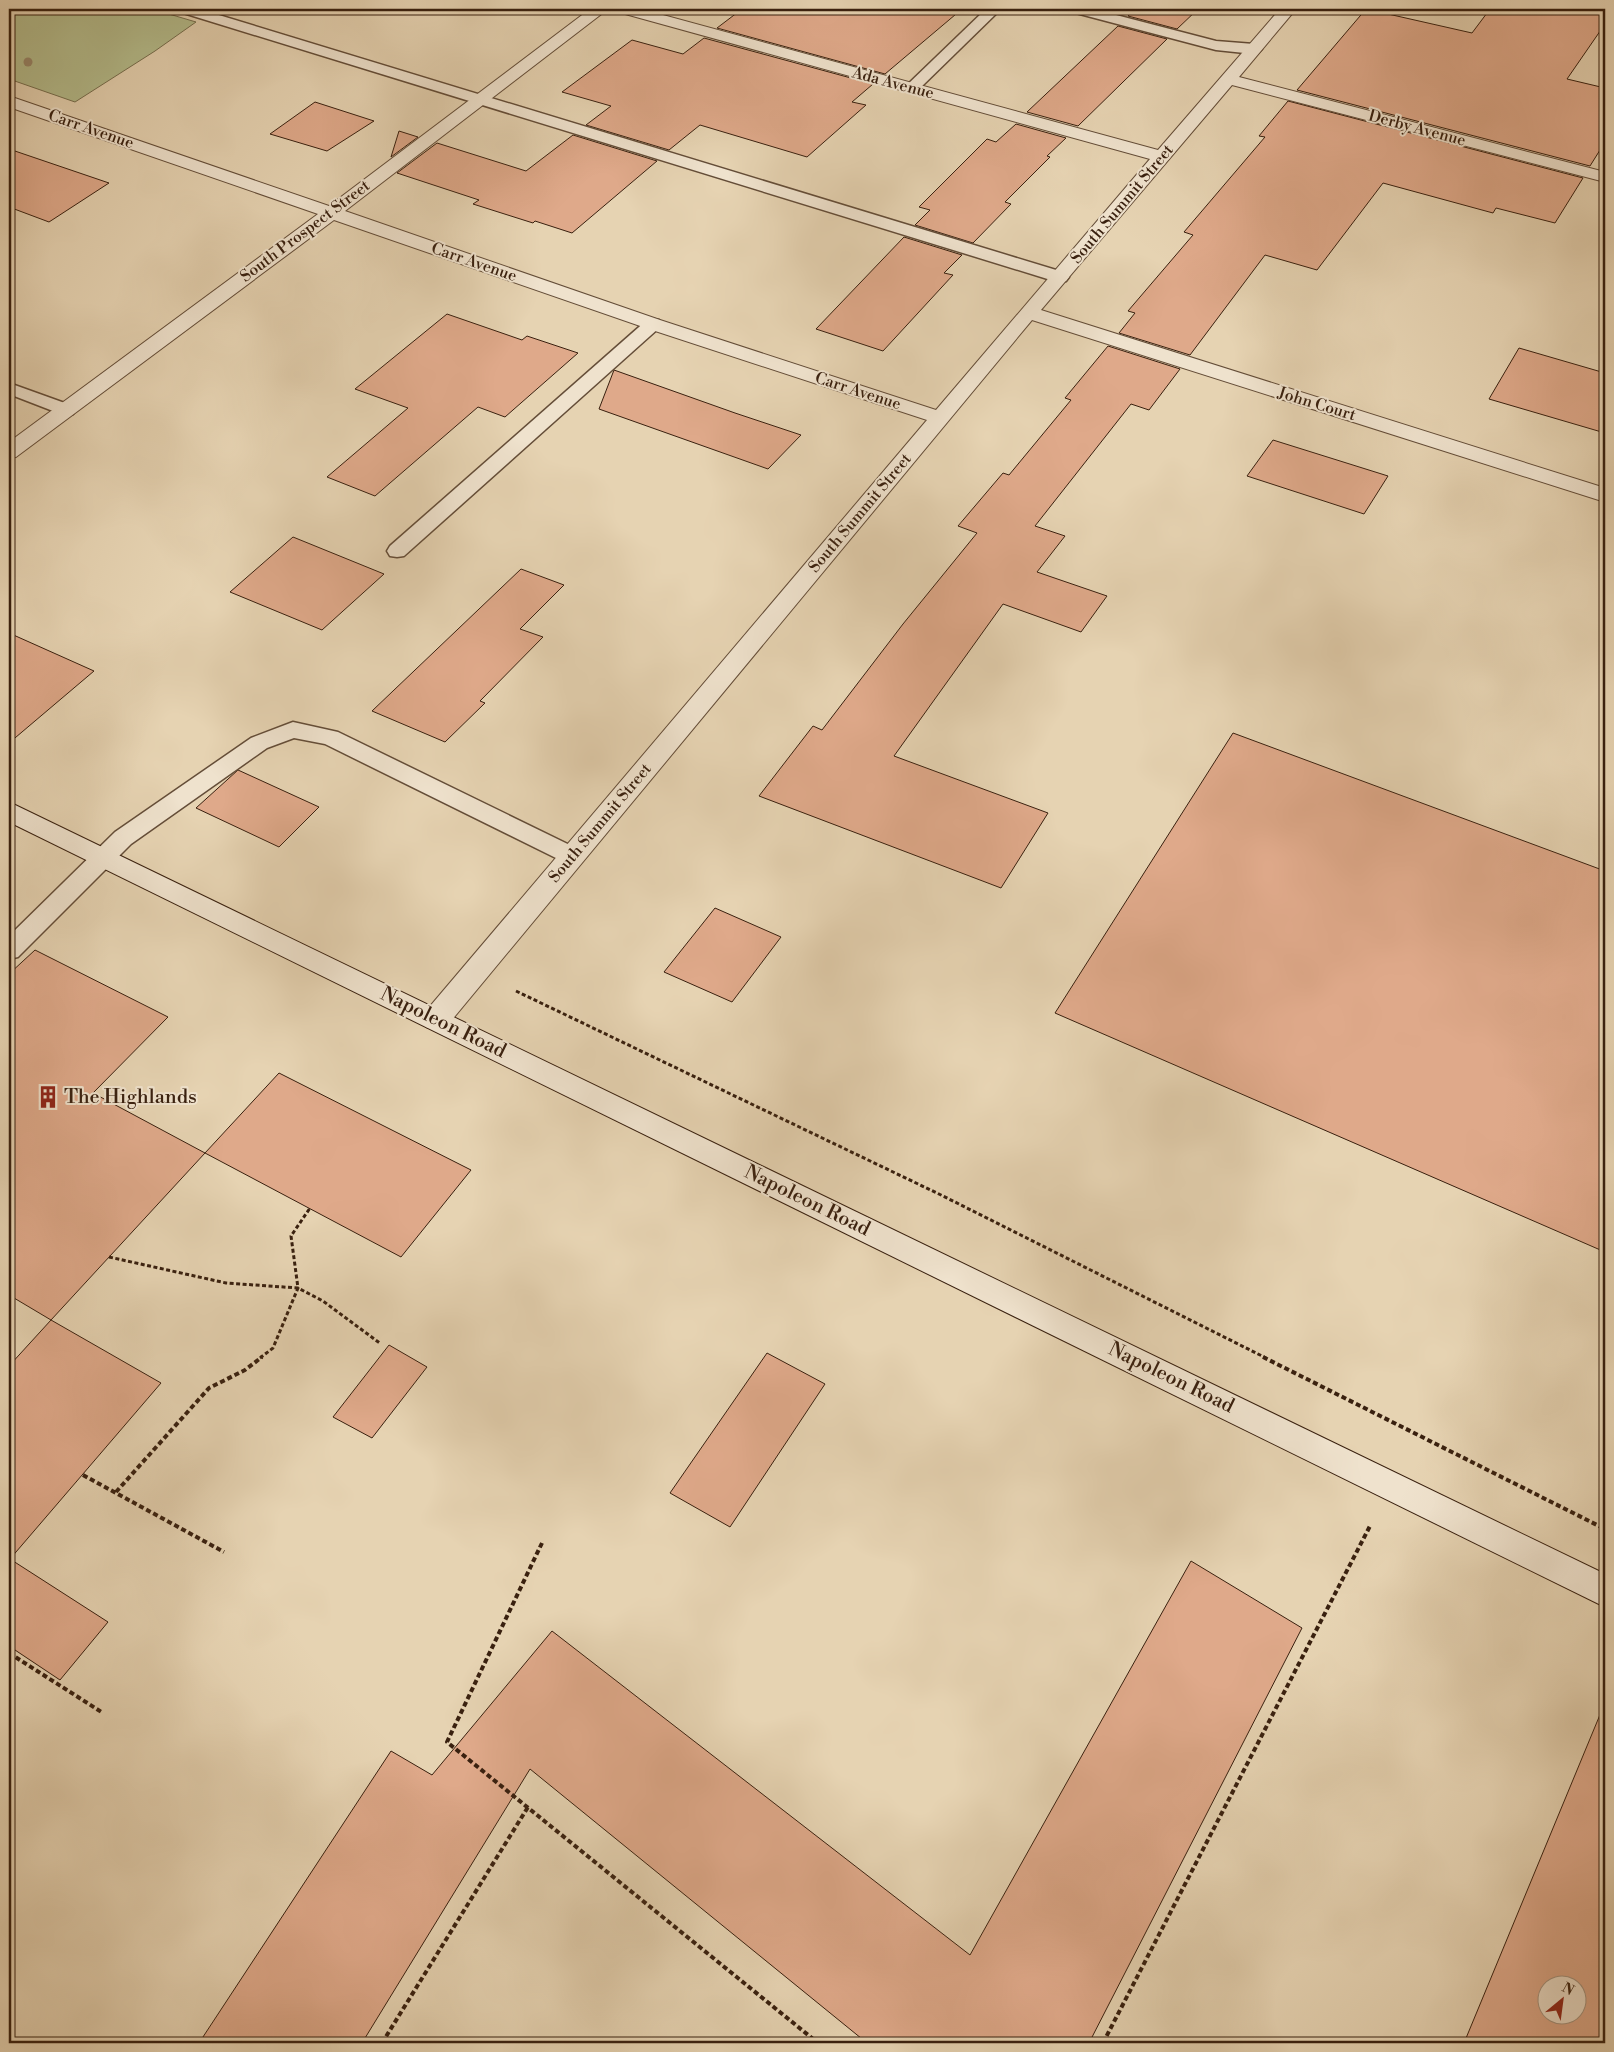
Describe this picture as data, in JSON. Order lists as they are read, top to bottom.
{
  "streets": {
    "street": [
      "Ada Avenue",
      "Derby Avenue",
      "Carr Avenue",
      "South Summit Street",
      "South Prospect Street",
      "John Court",
      "Napoleon Road"
    ]
  },
  "crossings": [
    ["Ada Avenue", "South Summit Street"],
    ["Derby Avenue", "South Summit Street"],
    ["Carr Avenue", "South Summit Street"],
    ["Carr Avenue", "South Prospect Street"],
    ["South Summit Street", "John Court"],
    ["South Summit Street", "Napoleon Road"]
  ],
  "places": {
    "building": ["The Highlands"]
  },
  "north": "top right"
}
